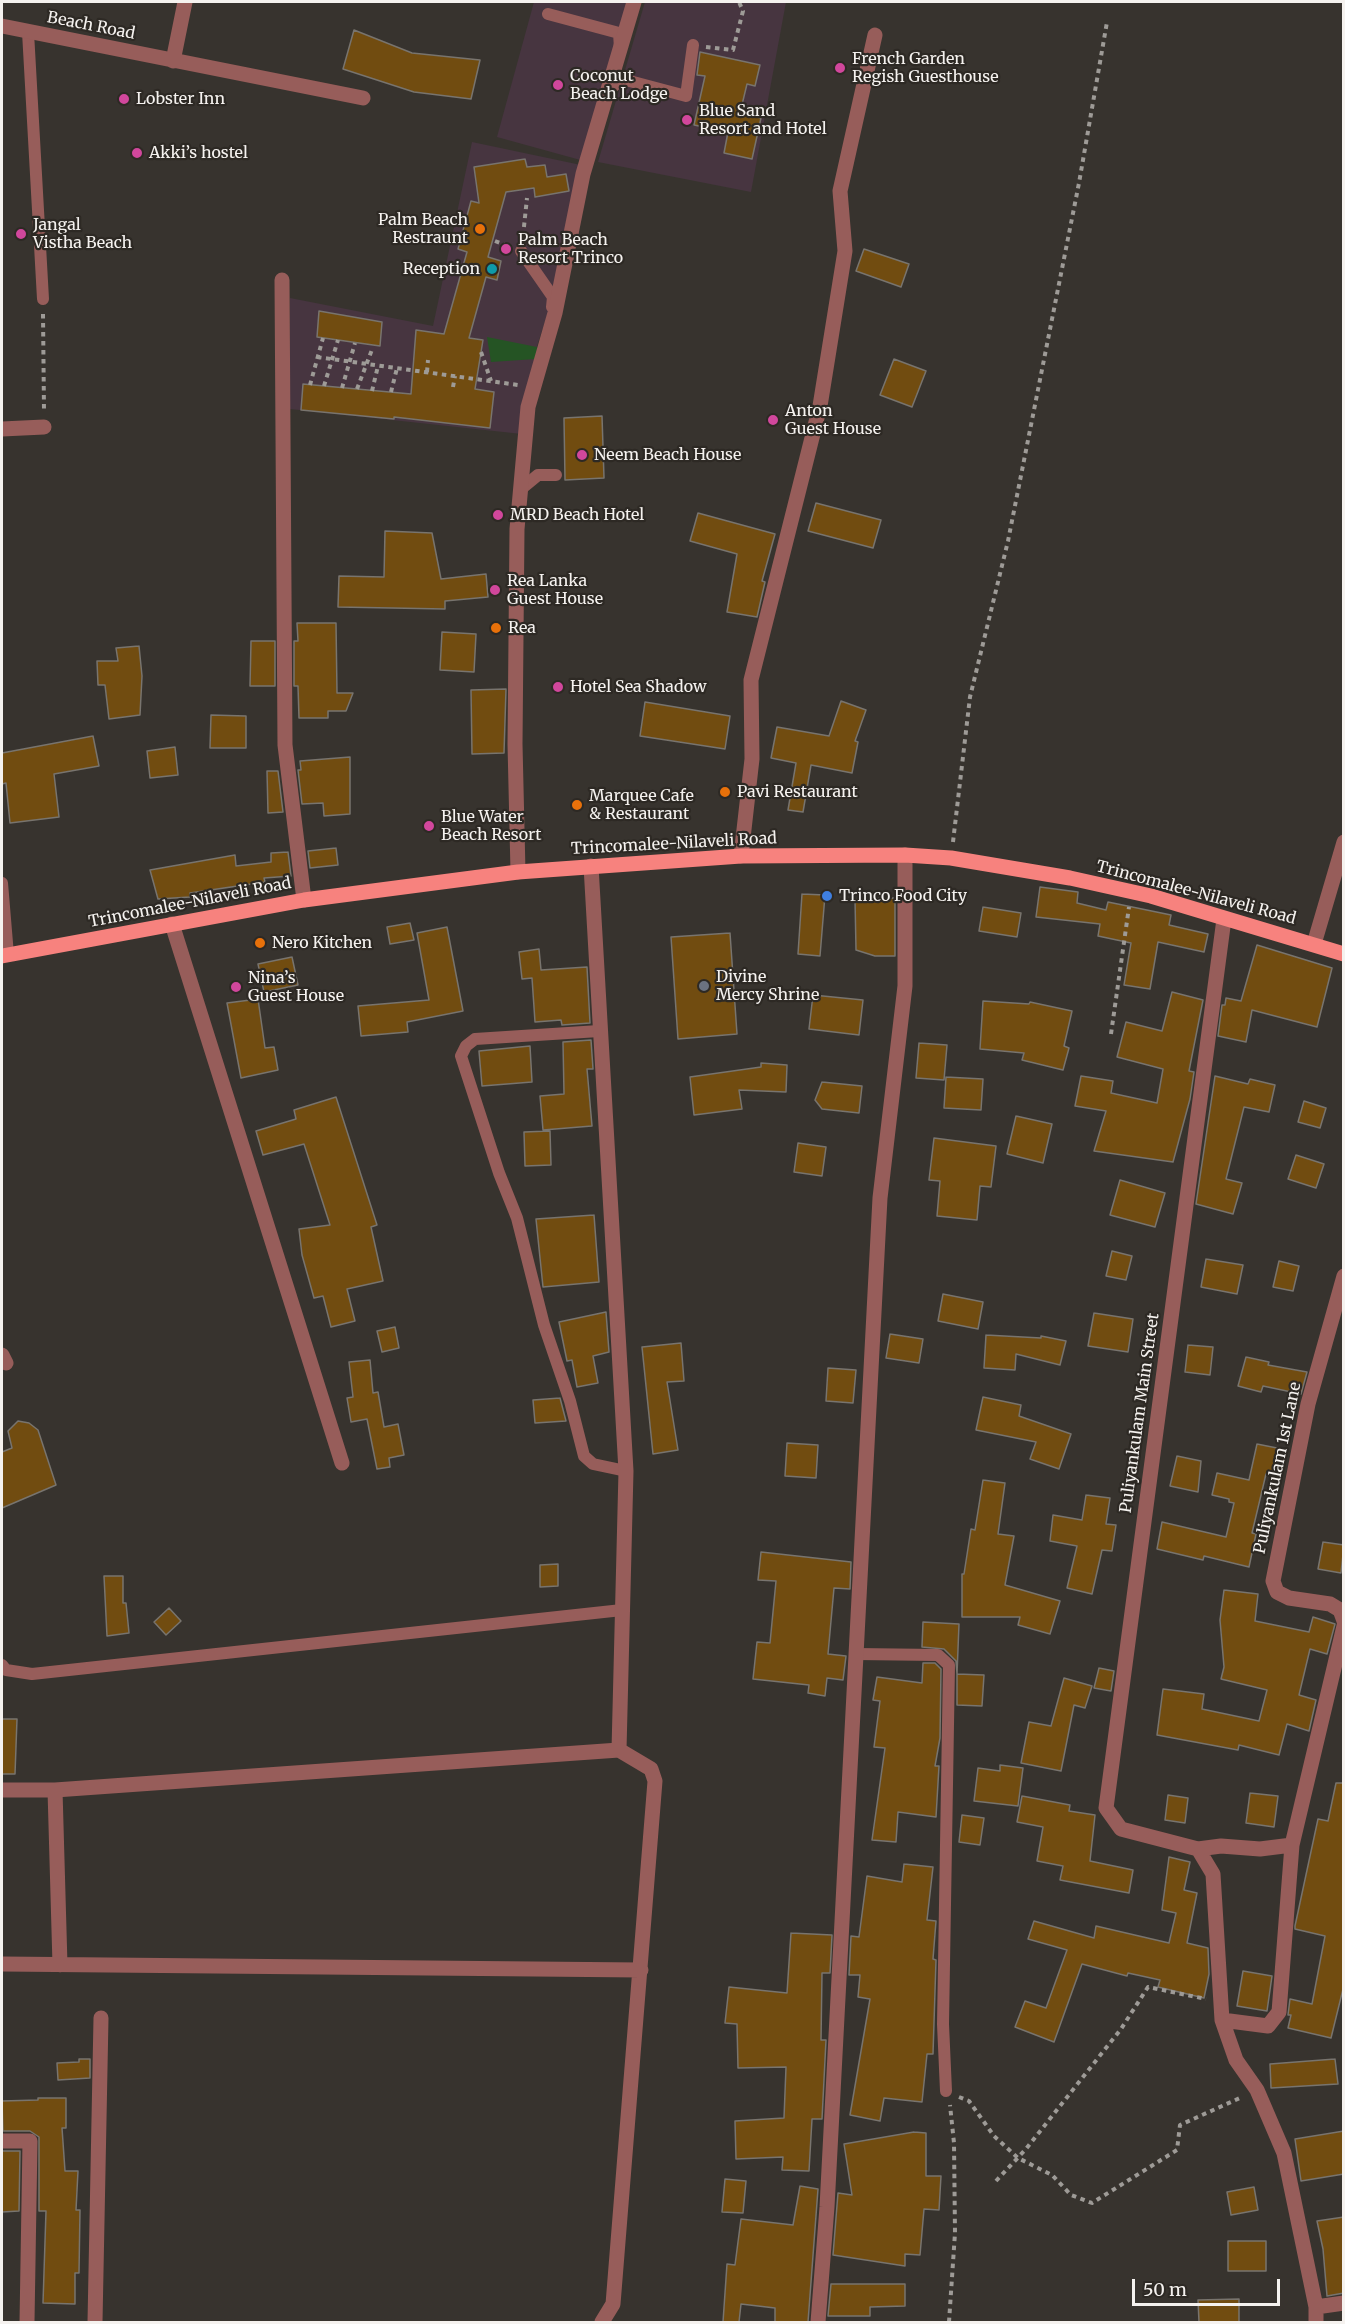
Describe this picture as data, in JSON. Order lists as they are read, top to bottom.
{
  "streets": {
    "main road": ["Trincomalee-Nilaveli Road"],
    "street": ["Beach Road", "Puliyankulam Main Street", "Puliyankulam 1st Lane"]
  },
  "crossings": [
    ["Trincomalee-Nilaveli Road", "Puliyankulam Main Street"]
  ],
  "places": [
    "French Garden Regish Guesthouse",
    "Coconut Beach Lodge",
    "Lobster Inn",
    "Blue Sand Resort and Hotel",
    "Akki’s hostel",
    "Palm Beach Restraunt",
    "Jangal Vistha Beach",
    "Palm Beach Resort Trinco",
    "Reception",
    "Anton Guest House",
    "Neem Beach House",
    "MRD Beach Hotel",
    "Rea Lanka Guest House",
    "Rea",
    "Hotel Sea Shadow",
    "Pavi Restaurant",
    "Marquee Cafe & Restaurant",
    "Blue Water Beach Resort",
    "Trinco Food City",
    "Nero Kitchen",
    "Divine Mercy Shrine",
    "Nina’s Guest House"
  ],
  "scale_bar": "50 m"
}
